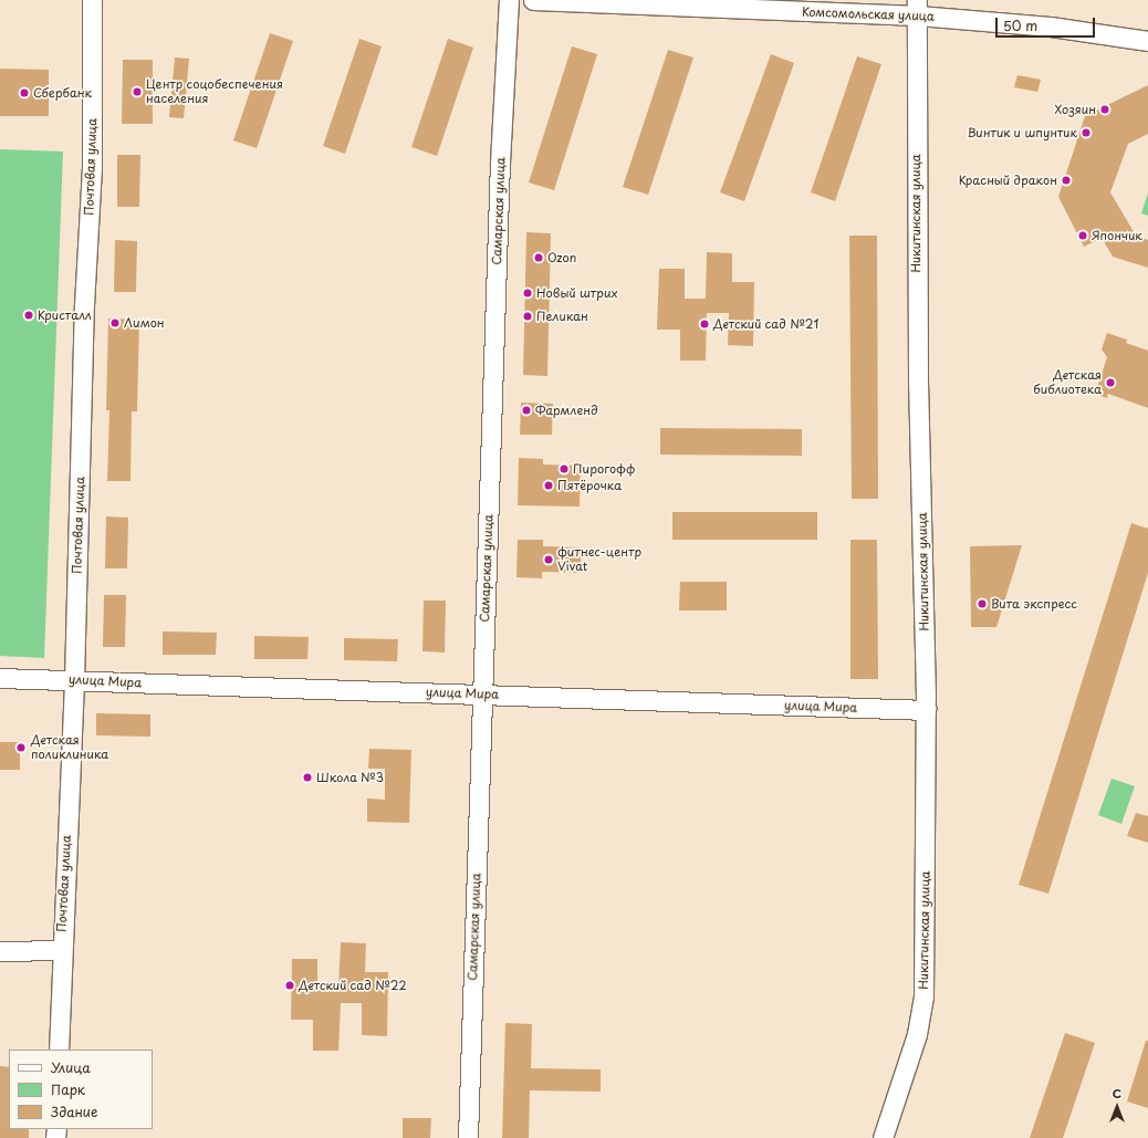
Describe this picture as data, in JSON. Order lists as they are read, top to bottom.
{
  "streets": {
    "street": [
      "Комсомольская улица",
      "Почтовая улица",
      "Самарская улица",
      "Никитинская улица",
      "улица Мира"
    ]
  },
  "crossings": [
    ["Комсомольская улица", "Никитинская улица"],
    ["Почтовая улица", "улица Мира"],
    ["Самарская улица", "улица Мира"],
    ["Никитинская улица", "улица Мира"]
  ],
  "places": [
    "Центр соцобеспечения населения",
    "Сбербанк",
    "Хозяин",
    "Винтик и шпунтик",
    "Красный дракон",
    "Япончик",
    "Ozon",
    "Новый штрих",
    "Кристалл",
    "Пеликан",
    "Лимон",
    "Детский сад №21",
    "Детская библиотека",
    "Фармленд",
    "Пирогофф",
    "Пятёрочка",
    "фитнес-центр Vivat",
    "Вита экспресс",
    "Детская поликлиника",
    "Школа №3",
    "Детский сад №22"
  ],
  "legend": ["Улица", "Парк", "Здание"],
  "scale_bar": "50 m",
  "north": "top"
}
